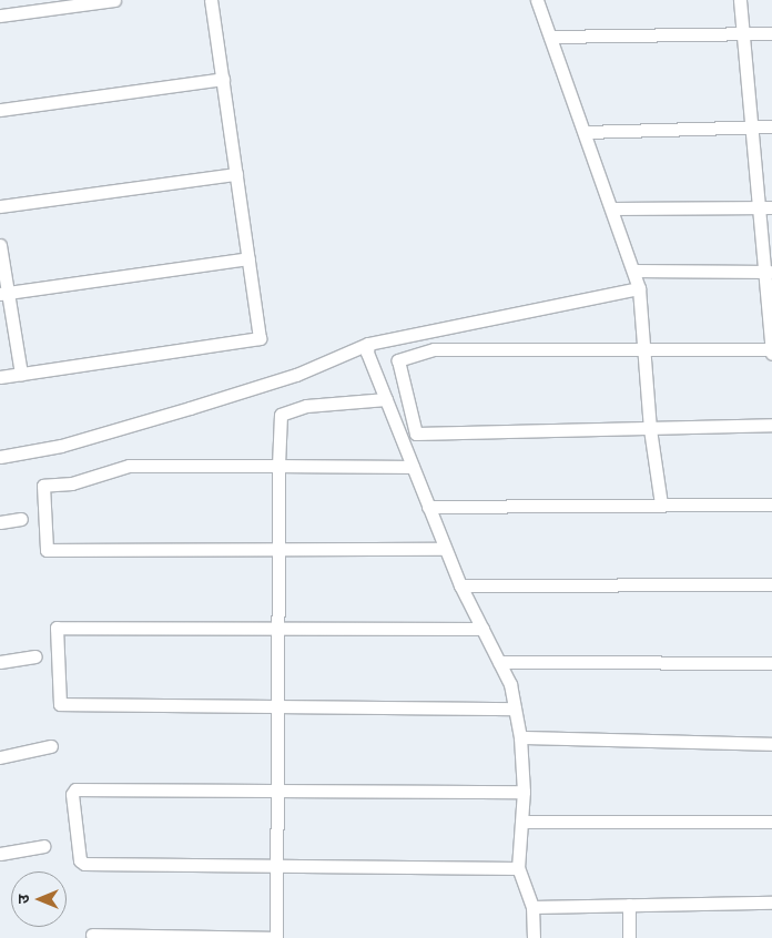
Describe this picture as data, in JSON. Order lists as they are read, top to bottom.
{
  "north": "left"
}
